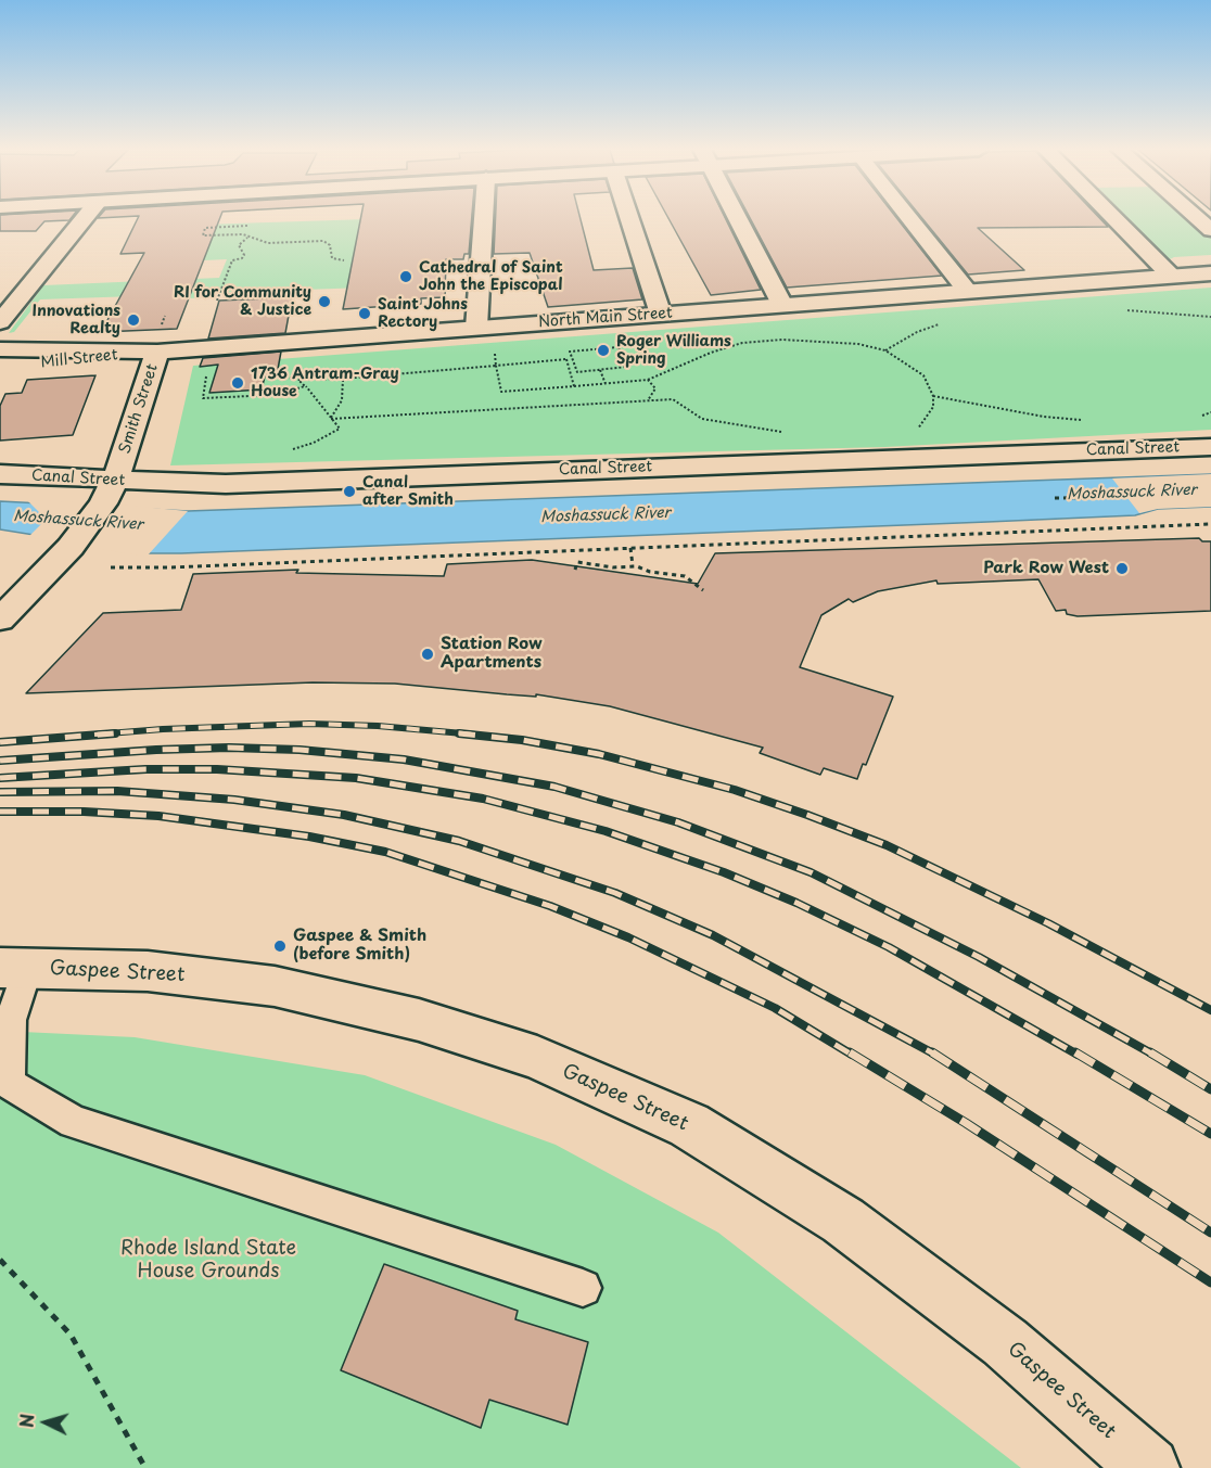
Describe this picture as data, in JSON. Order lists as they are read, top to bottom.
{
  "streets": {
    "street": [
      "North Main Street",
      "Mill Street",
      "Smith Street",
      "Canal Street",
      "Gaspee Street"
    ]
  },
  "crossings": [
    ["North Main Street", "Mill Street"],
    ["North Main Street", "Smith Street"],
    ["Mill Street", "Smith Street"],
    ["Smith Street", "Canal Street"]
  ],
  "water": ["Moshassuck River"],
  "parks": ["Rhode Island State House Grounds"],
  "places": [
    "Cathedral of Saint John the Episcopal",
    "RI for Community & Justice",
    "Saint Johns Rectory",
    "Innovations Realty",
    "Roger Williams Spring",
    "1736 Antram-Gray House",
    "Canal after Smith",
    "Park Row West",
    "Station Row Apartments",
    "Gaspee & Smith (before Smith)"
  ],
  "north": "left"
}
